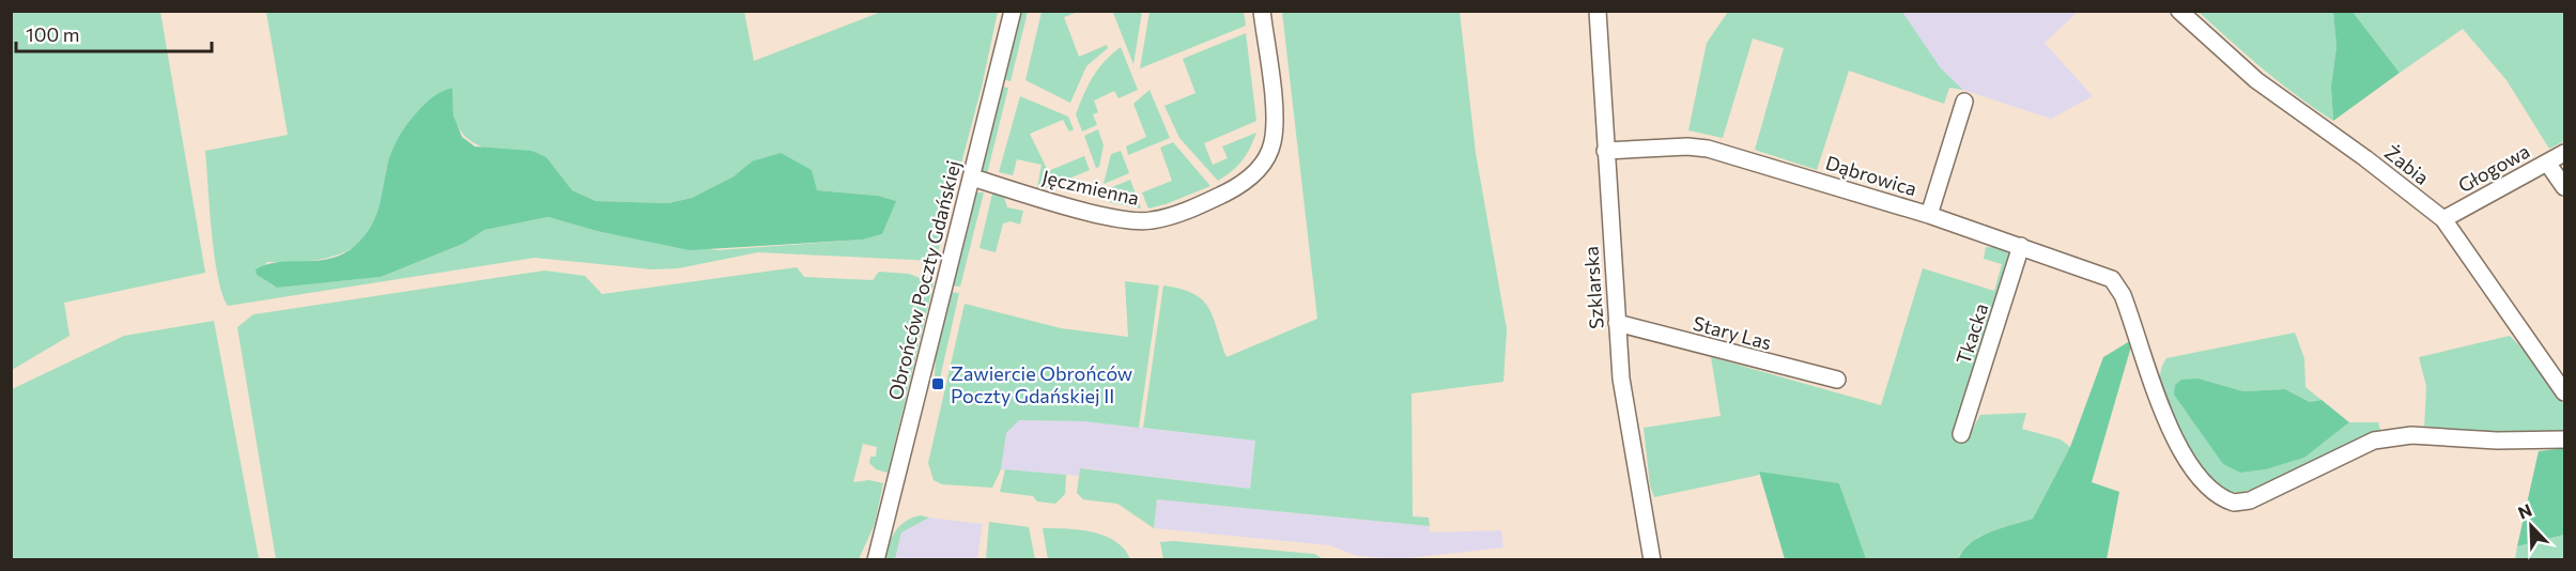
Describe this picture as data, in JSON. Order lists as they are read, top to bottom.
{
  "streets": {
    "street": [
      "Żabia",
      "Głogowa",
      "Dąbrowica",
      "Jęczmienna",
      "Obrońców Poczty Gdańskiej",
      "Szklarska",
      "Stary Las",
      "Tkacka"
    ]
  },
  "crossings": [
    ["Żabia", "Głogowa"],
    ["Dąbrowica", "Szklarska"],
    ["Dąbrowica", "Tkacka"],
    ["Jęczmienna", "Obrońców Poczty Gdańskiej"],
    ["Szklarska", "Stary Las"]
  ],
  "places": {
    "transit": ["Zawiercie Obrońców Poczty Gdańskiej II"]
  },
  "scale_bar": "100 m",
  "north": "top left"
}
